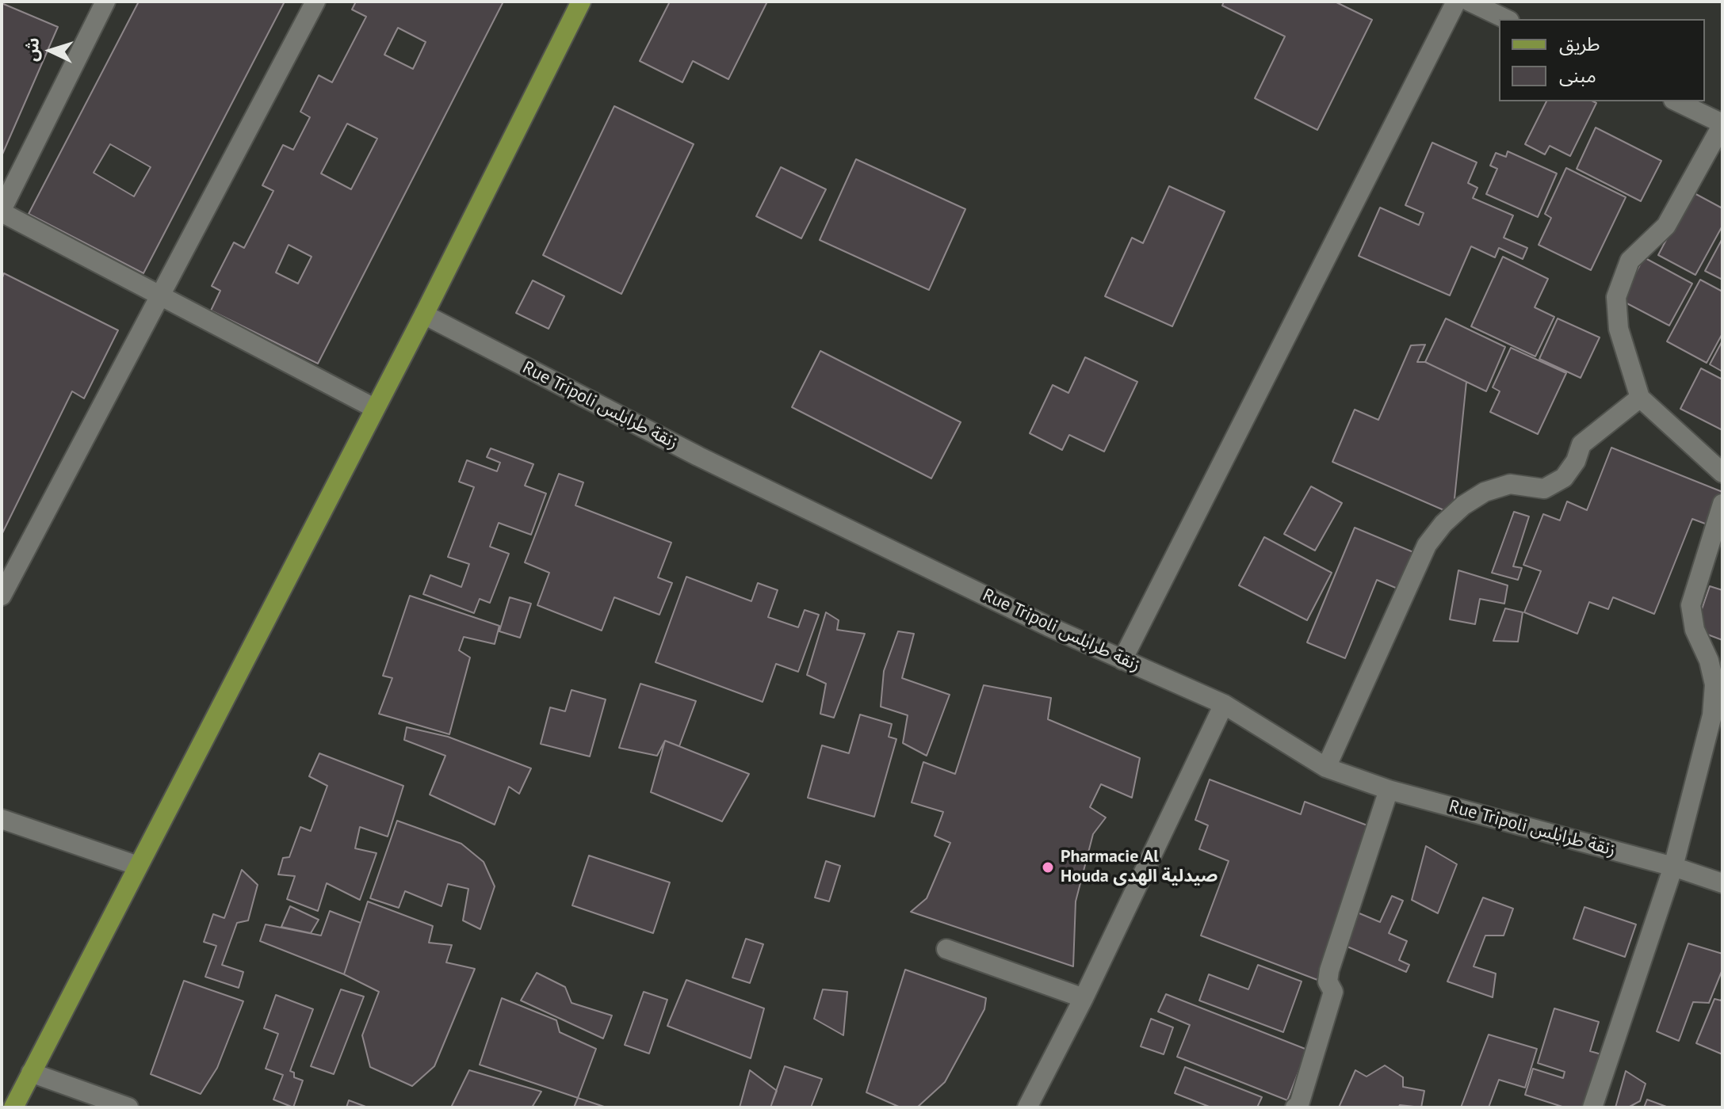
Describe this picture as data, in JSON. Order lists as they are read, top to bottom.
{
  "streets": {
    "street": ["Rue Tripoli زنقة طرابلس"]
  },
  "places": ["Pharmacie Al Houda صيدلية الهدى"],
  "legend": ["طريق", "مبنى"],
  "north": "left"
}
